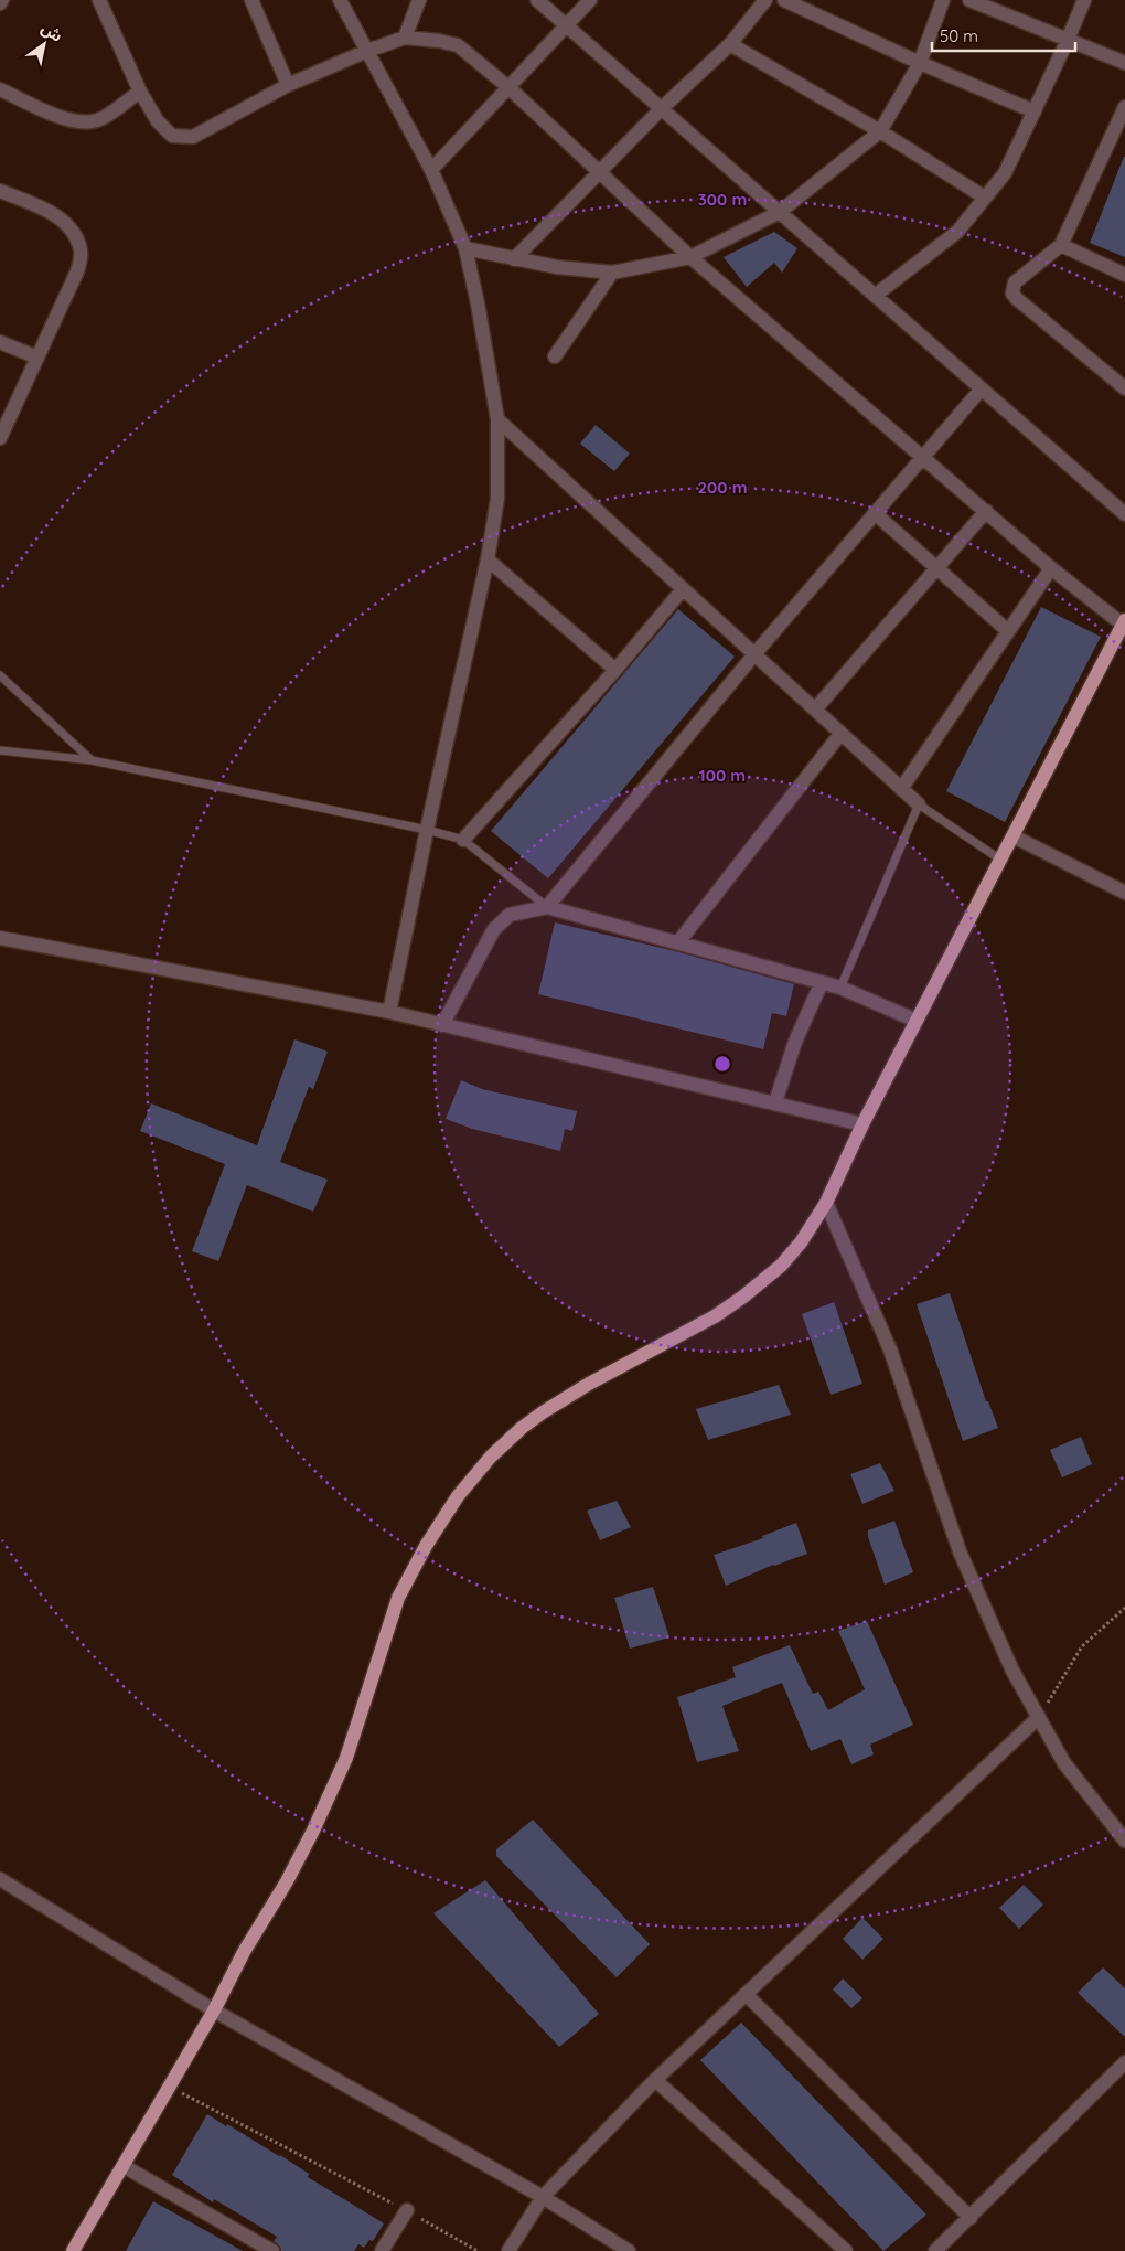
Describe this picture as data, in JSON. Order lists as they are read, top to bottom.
{
  "scale_bar": "50 m",
  "north": "top right",
  "rings": ["300 m", "200 m", "100 m"]
}
